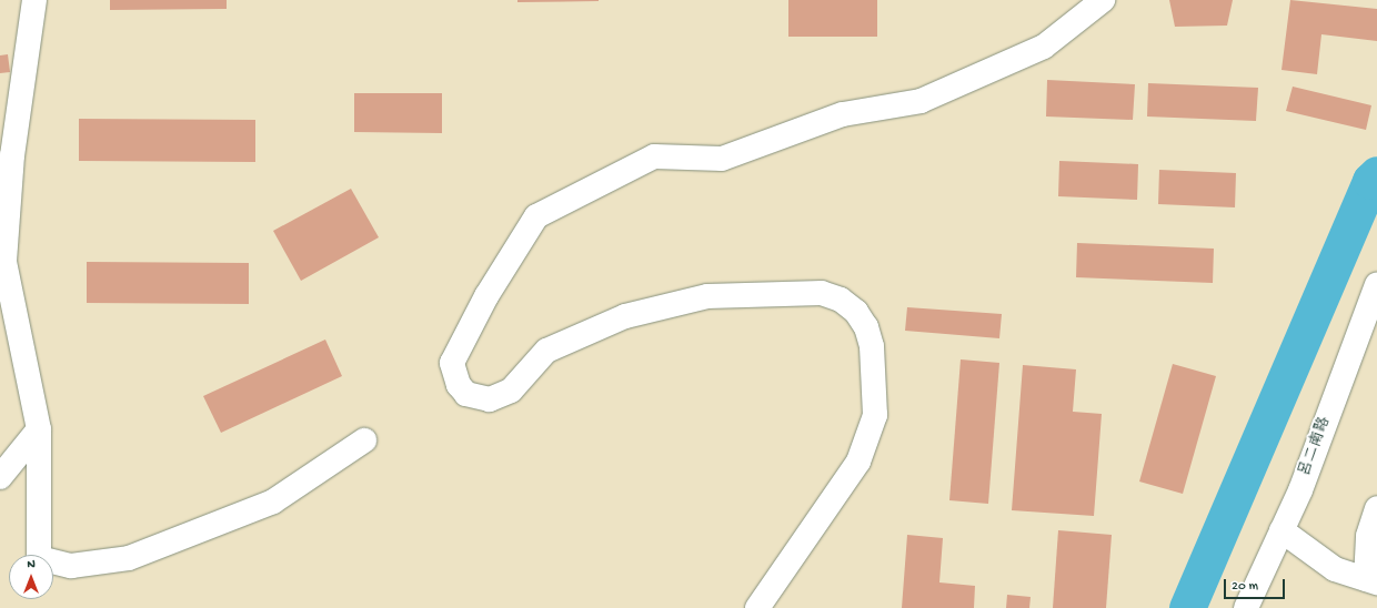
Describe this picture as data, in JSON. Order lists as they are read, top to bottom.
{
  "streets": {
    "street": ["吕二南路"]
  },
  "scale_bar": "20 m",
  "north": "top"
}
